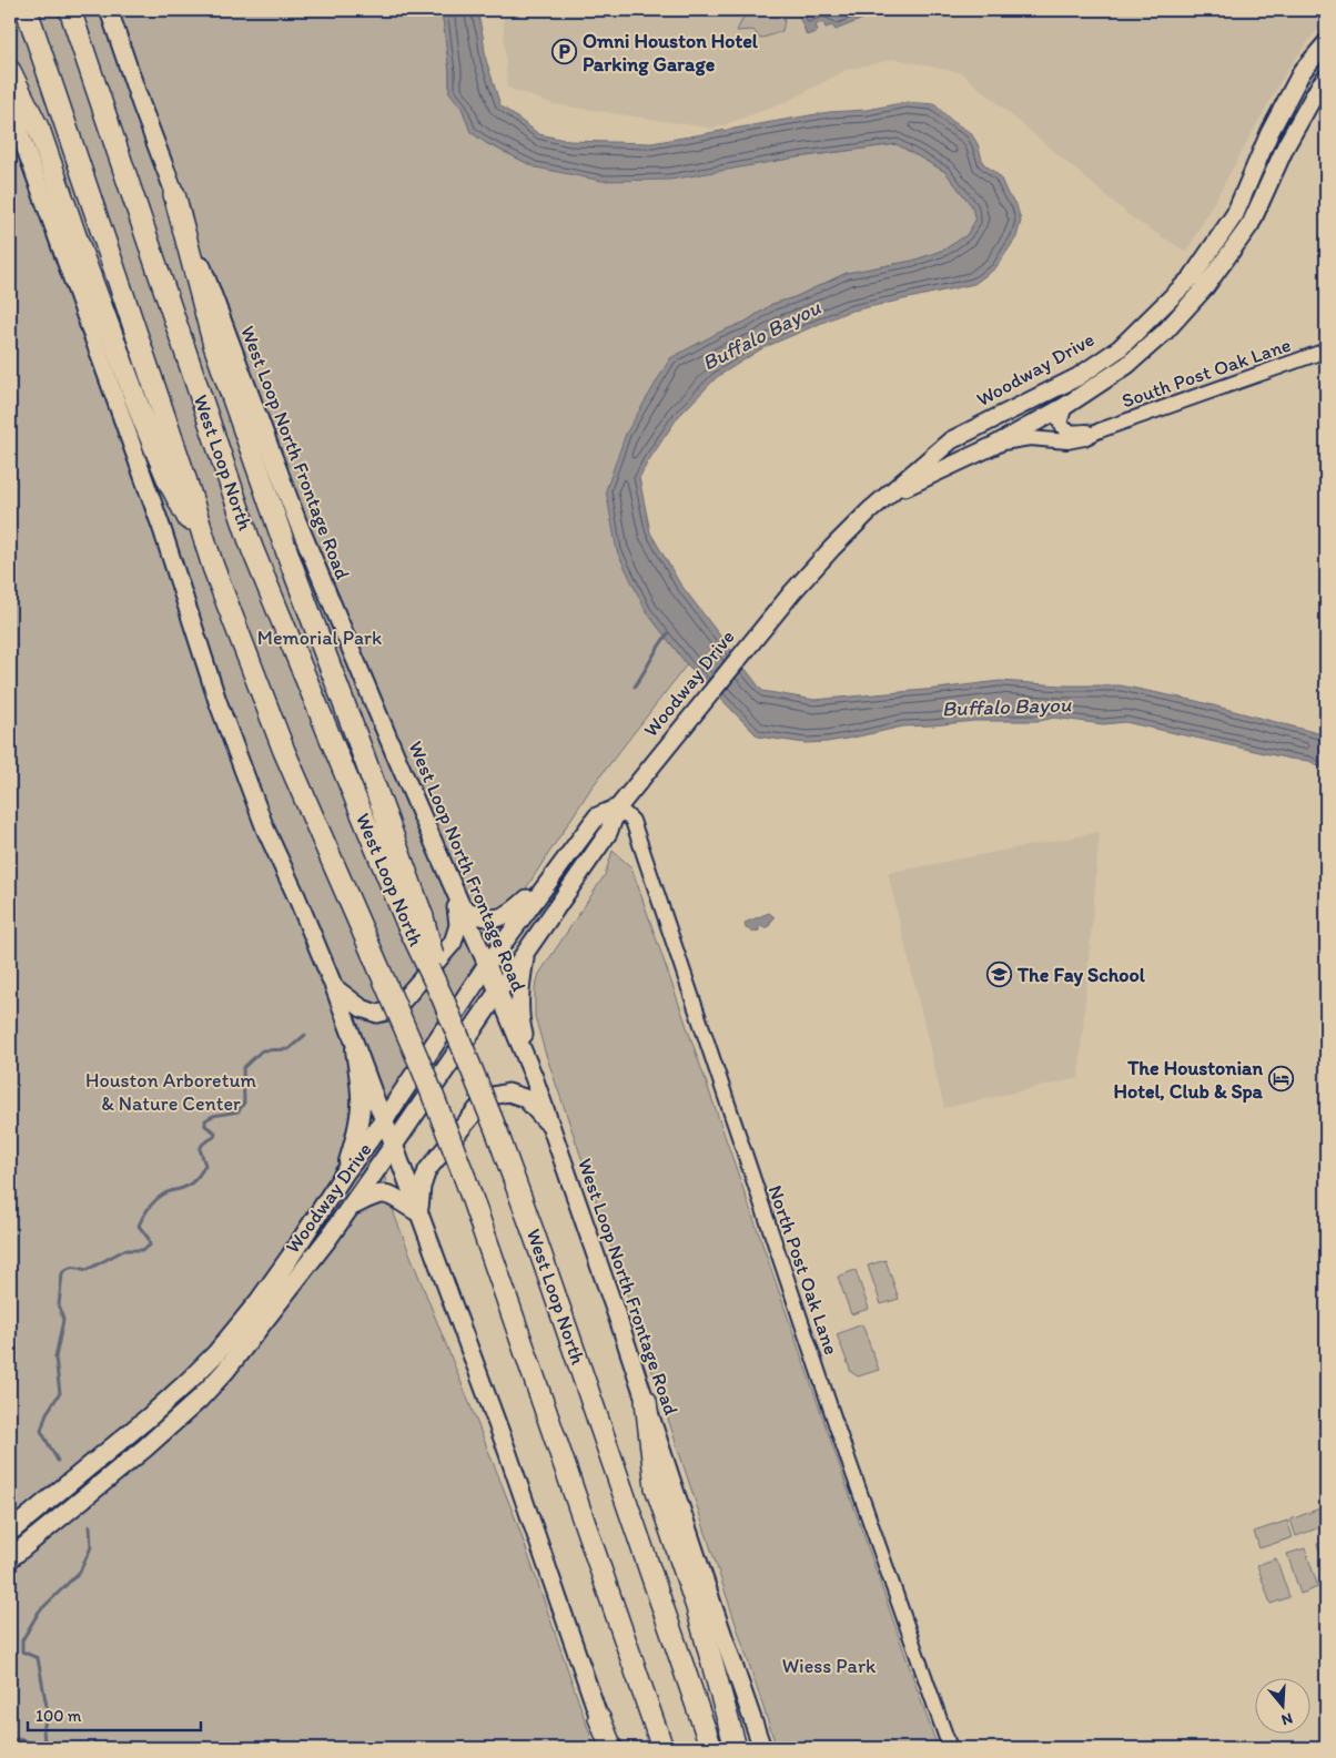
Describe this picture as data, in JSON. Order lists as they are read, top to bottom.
{
  "streets": {
    "highway": ["West Loop North"],
    "main road": ["Woodway Drive", "West Loop North Frontage Road"],
    "street": ["South Post Oak Lane", "North Post Oak Lane"]
  },
  "crossings": [
    ["Woodway Drive", "South Post Oak Lane"],
    ["Woodway Drive", "West Loop North Frontage Road"],
    ["Woodway Drive", "North Post Oak Lane"]
  ],
  "water": ["Buffalo Bayou"],
  "parks": ["Memorial Park", "Houston Arboretum & Nature Center", "Wiess Park"],
  "places": {
    "parking": ["Omni Houston Hotel Parking Garage"],
    "school or university": ["The Fay School"],
    "hotel": ["The Houstonian Hotel, Club & Spa"]
  },
  "scale_bar": "100 m",
  "north": "bottom"
}
